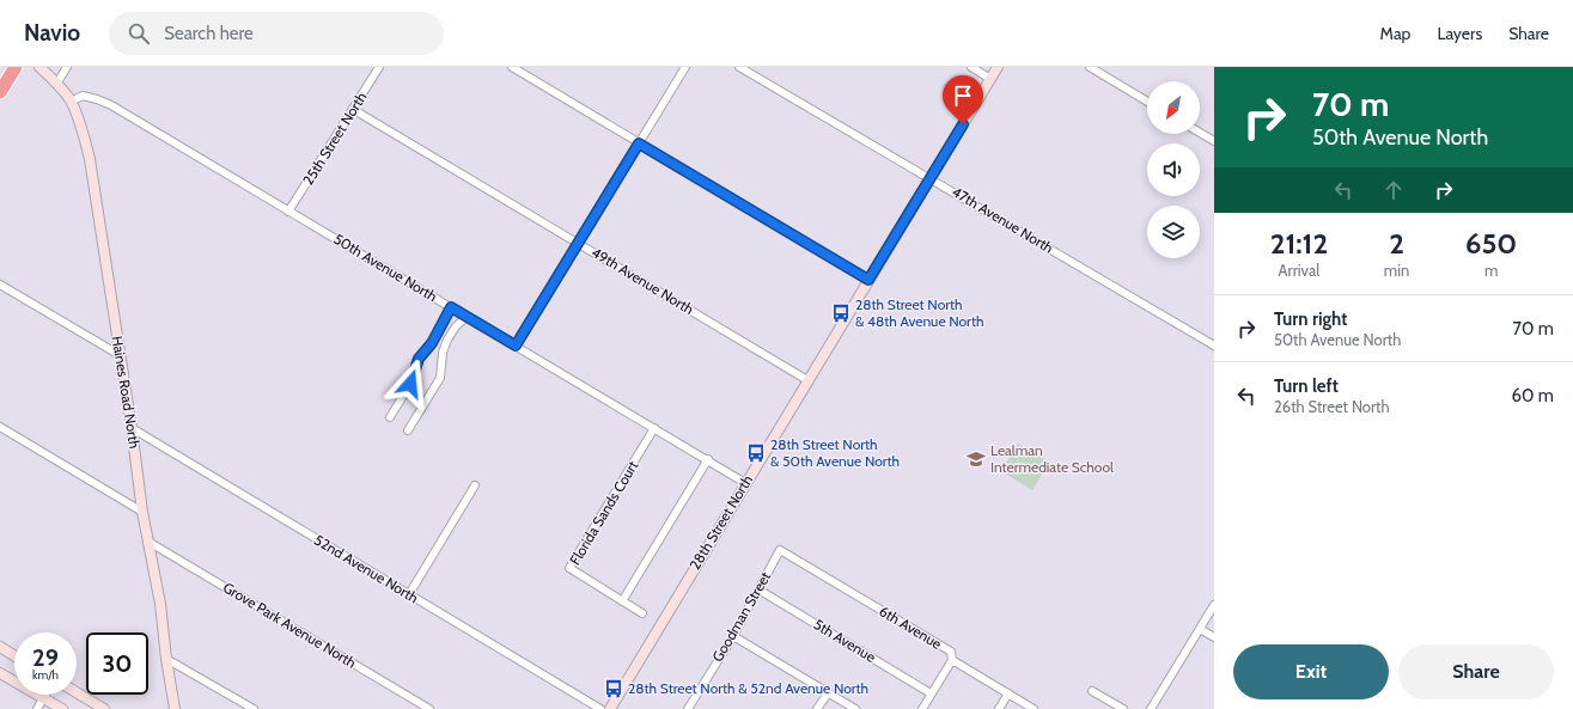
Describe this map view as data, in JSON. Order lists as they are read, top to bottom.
{
  "streets": {
    "street": [
      "25th Street North",
      "47th Avenue North",
      "50th Avenue North",
      "49th Avenue North",
      "Haines Road North",
      "Florida Sands Court",
      "28th Street North",
      "52nd Avenue North",
      "Goodman Street",
      "Grove Park Avenue North",
      "6th Avenue",
      "5th Avenue"
    ]
  },
  "crossings": [
    ["25th Street North", "50th Avenue North"],
    ["25th Street North", "49th Avenue North"],
    ["47th Avenue North", "28th Street North"],
    ["50th Avenue North", "Haines Road North"],
    ["50th Avenue North", "Florida Sands Court"],
    ["50th Avenue North", "28th Street North"],
    ["49th Avenue North", "28th Street North"],
    ["Haines Road North", "52nd Avenue North"],
    ["Haines Road North", "Grove Park Avenue North"],
    ["Goodman Street", "6th Avenue"],
    ["Goodman Street", "5th Avenue"]
  ],
  "places": {
    "bus stop": ["28th Street North & 48th Avenue North", "28th Street North & 50th Avenue North", "28th Street North & 52nd Avenue North"],
    "school or university": ["Lealman Intermediate School"]
  },
  "north": "bottom left",
  "page": {
    "header": "Navio",
    "search": "Search here",
    "nav": ["Map", "Layers", "Share"],
    "turn": ["70 m", "50th Avenue North"],
    "eta": [
      "21:12",
      "Arrival",
      "2",
      "min",
      "650",
      "m"
    ],
    "list": [
      {
        "name": "Turn right",
        "note": "50th Avenue North",
        "value": "70 m"
      },
      {
        "name": "Turn left",
        "note": "26th Street North",
        "value": "60 m"
      }
    ],
    "speed": "29 km/h",
    "limit": "30",
    "buttons": ["Exit", "Share"]
  }
}
